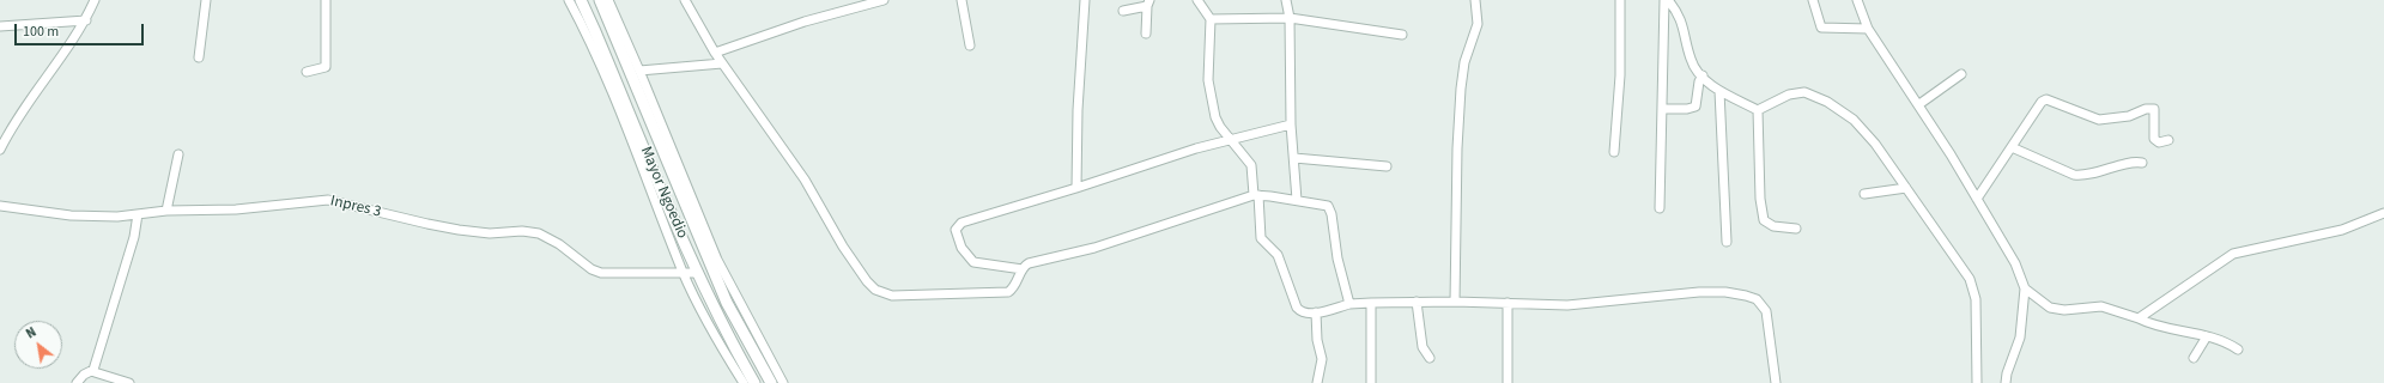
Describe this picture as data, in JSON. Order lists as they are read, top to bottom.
{
  "streets": {
    "street": ["Mayor Ngoedio", "Inpres 3"]
  },
  "crossings": [
    ["Mayor Ngoedio", "Inpres 3"]
  ],
  "scale_bar": "100 m",
  "north": "top left"
}
